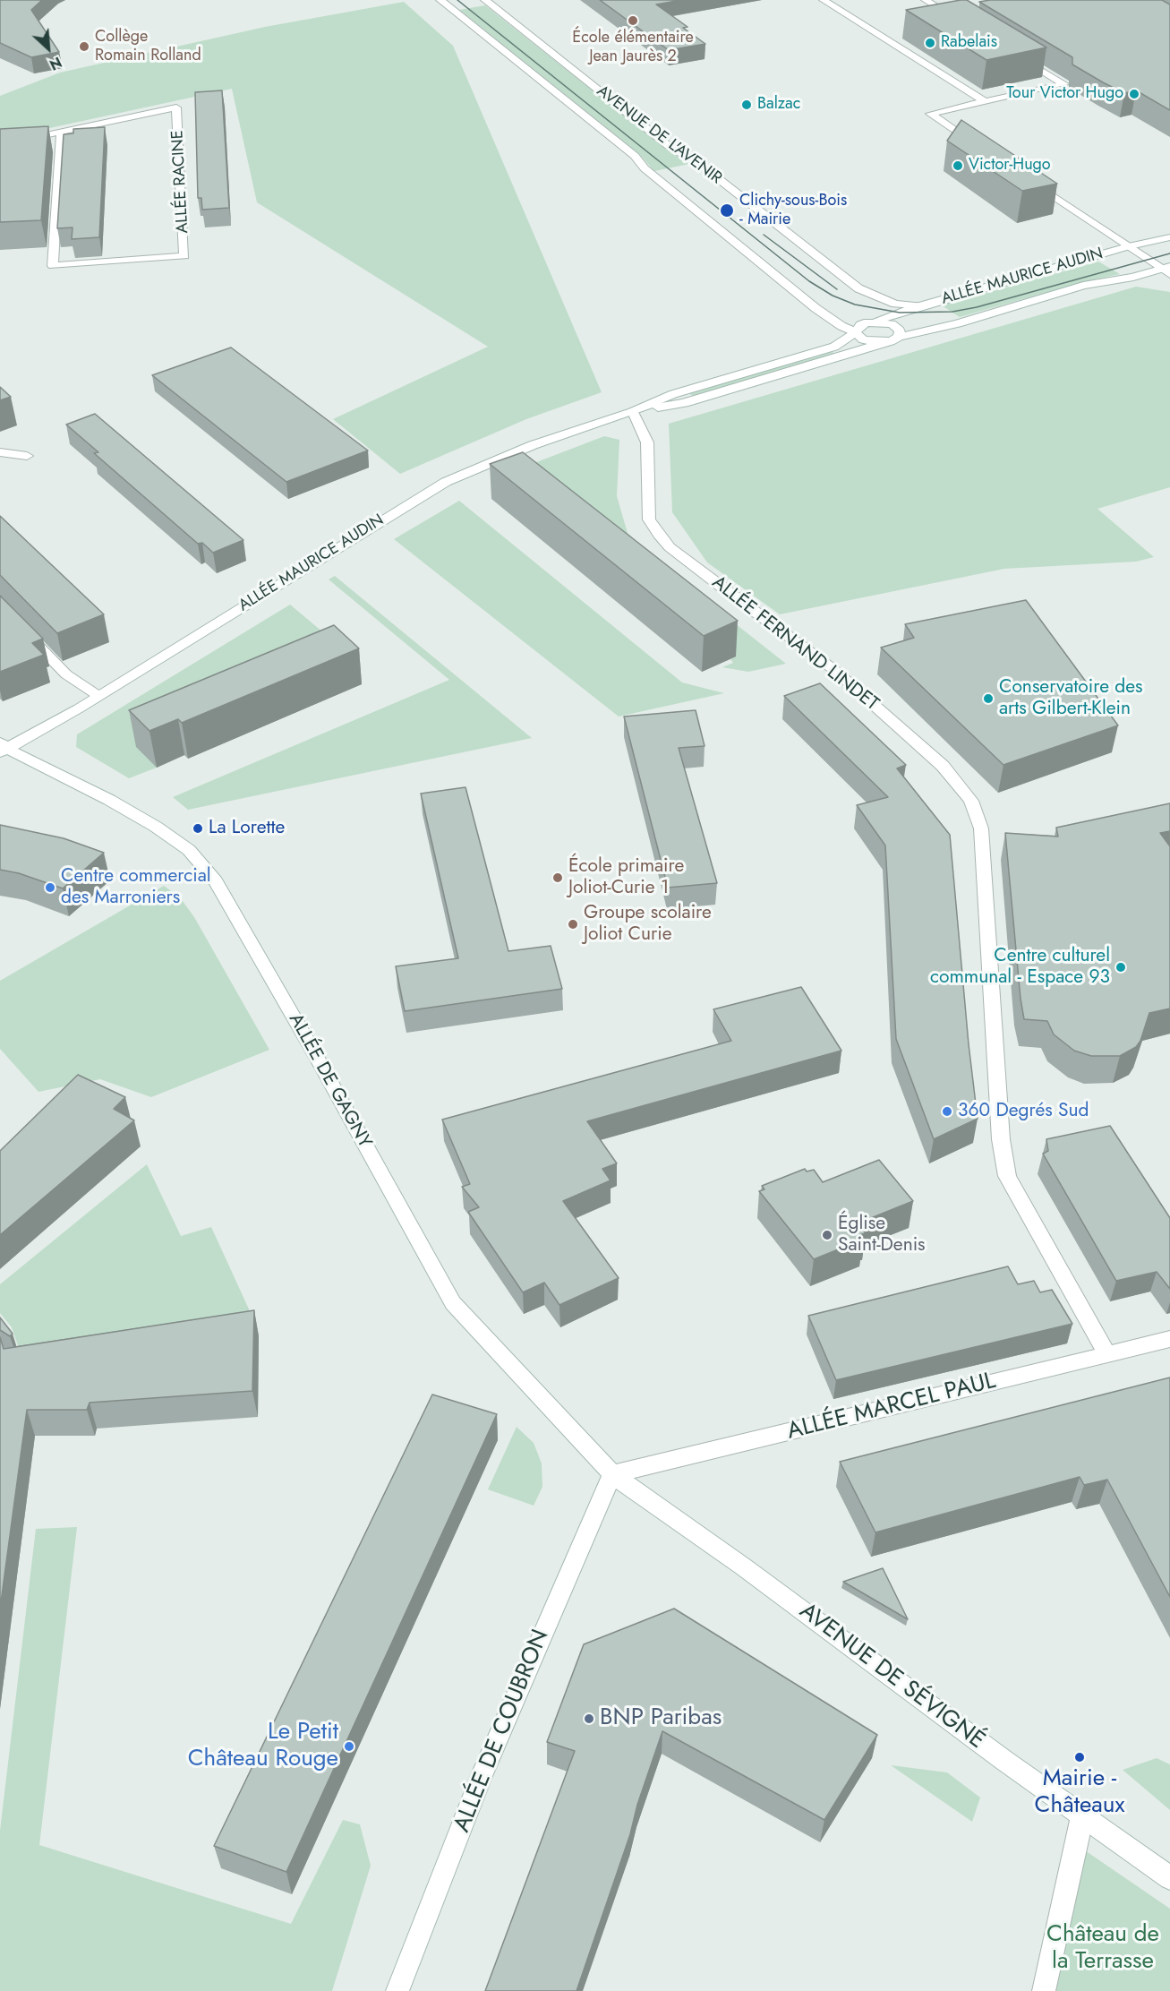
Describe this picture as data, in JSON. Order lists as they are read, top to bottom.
{
  "streets": {
    "street": [
      "AVENUE DE L'AVENIR",
      "ALLÉE RACINE",
      "ALLÉE MAURICE AUDIN",
      "ALLÉE FERNAND LINDET",
      "ALLÉE DE GAGNY",
      "ALLÉE MARCEL PAUL",
      "AVENUE DE SÉVIGNÉ",
      "ALLÉE DE COUBRON"
    ]
  },
  "crossings": [
    ["AVENUE DE L'AVENIR", "ALLÉE MAURICE AUDIN"],
    ["ALLÉE MAURICE AUDIN", "ALLÉE FERNAND LINDET"],
    ["ALLÉE MAURICE AUDIN", "ALLÉE DE GAGNY"],
    ["ALLÉE FERNAND LINDET", "ALLÉE MARCEL PAUL"],
    ["ALLÉE DE GAGNY", "ALLÉE MARCEL PAUL"],
    ["ALLÉE DE GAGNY", "AVENUE DE SÉVIGNÉ"],
    ["ALLÉE DE GAGNY", "ALLÉE DE COUBRON"],
    ["ALLÉE MARCEL PAUL", "AVENUE DE SÉVIGNÉ"],
    ["ALLÉE MARCEL PAUL", "ALLÉE DE COUBRON"],
    ["AVENUE DE SÉVIGNÉ", "ALLÉE DE COUBRON"]
  ],
  "parks": ["Château de la Terrasse"],
  "places": [
    "École élémentaire Jean Jaurès 2",
    "Rabelais",
    "Collège Romain Rolland",
    "Tour Victor Hugo",
    "Balzac",
    "Victor-Hugo",
    "Clichy-sous-Bois - Mairie",
    "Conservatoire des arts Gilbert-Klein",
    "La Lorette",
    "École primaire Joliot-Curie 1",
    "Centre commercial des Marroniers",
    "Groupe scolaire Joliot Curie",
    "Centre culturel communal - Espace 93",
    "360 Degrés Sud",
    "Église Saint-Denis",
    "BNP Paribas",
    "Le Petit Château Rouge",
    "Mairie - Châteaux"
  ],
  "north": "bottom right"
}
